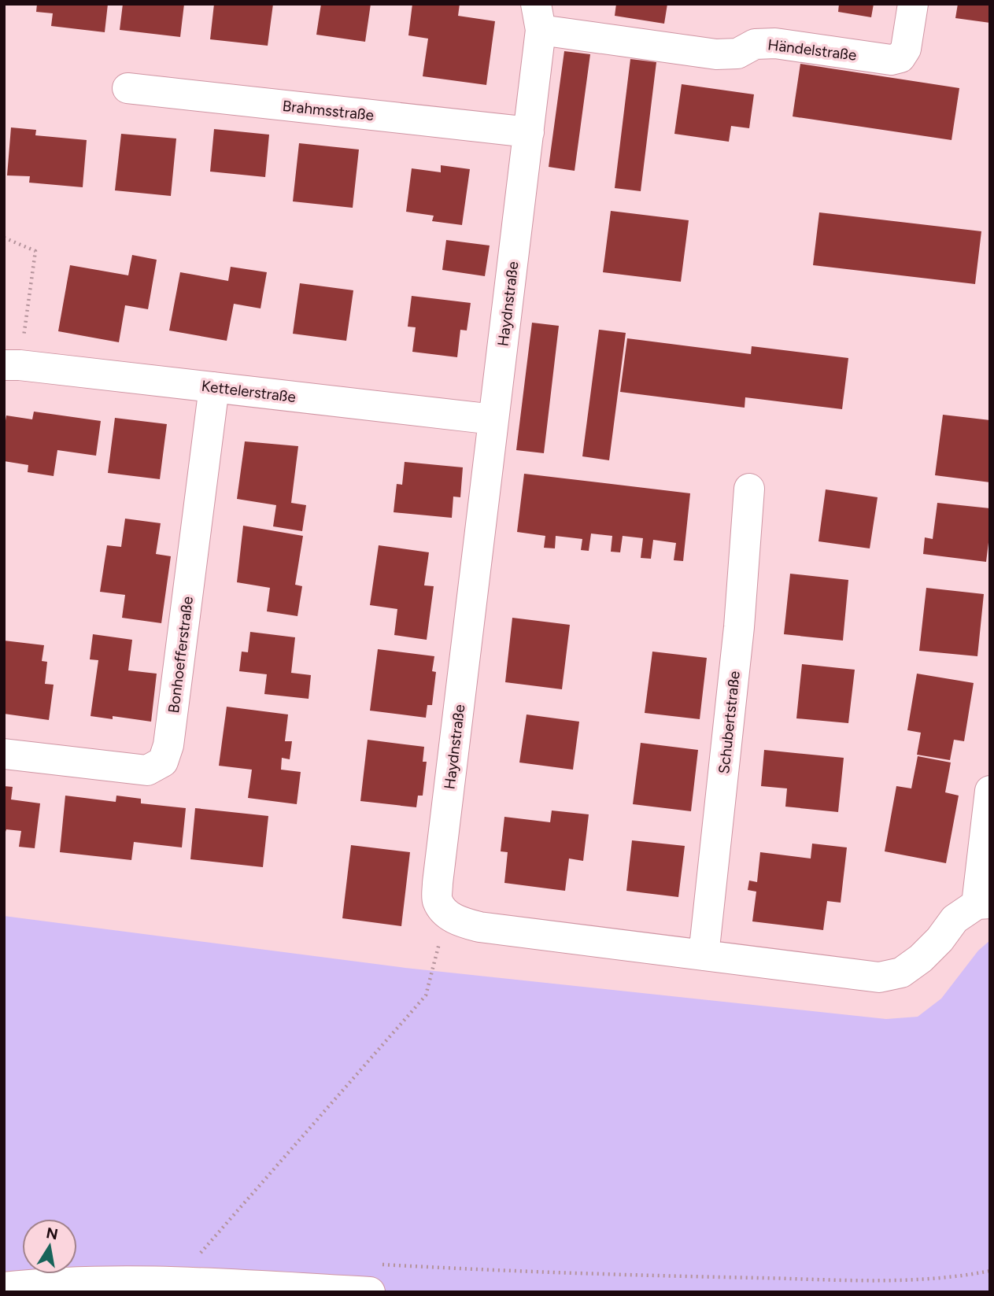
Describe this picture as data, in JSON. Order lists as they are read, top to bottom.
{
  "streets": {
    "street": [
      "Händelstraße",
      "Brahmsstraße",
      "Haydnstraße",
      "Kettelerstraße",
      "Bonhoefferstraße",
      "Schubertstraße"
    ]
  },
  "crossings": [
    ["Händelstraße", "Haydnstraße"],
    ["Brahmsstraße", "Haydnstraße"],
    ["Haydnstraße", "Kettelerstraße"],
    ["Kettelerstraße", "Bonhoefferstraße"]
  ],
  "north": "top"
}
